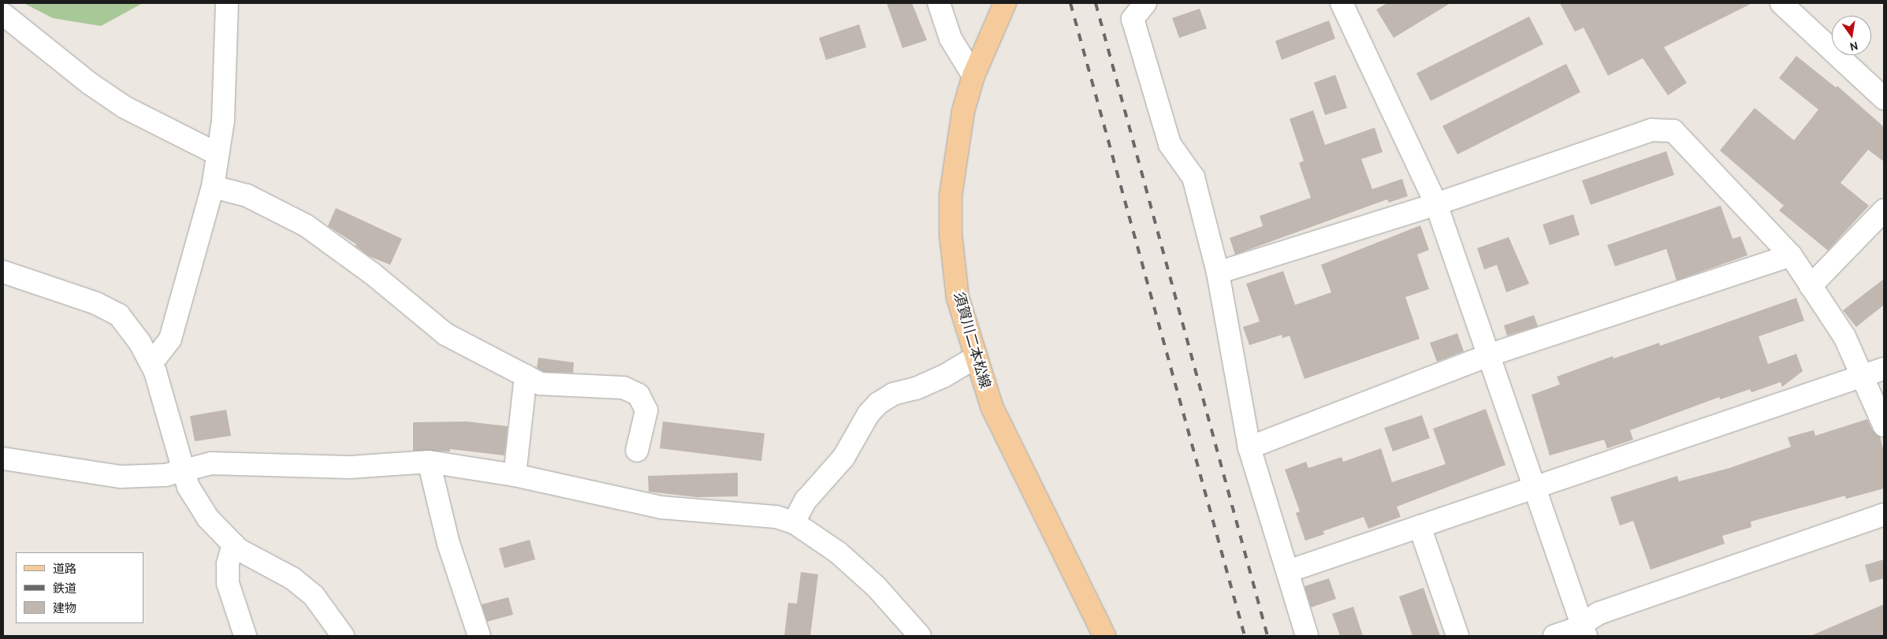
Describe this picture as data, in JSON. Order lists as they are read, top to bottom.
{
  "streets": {
    "main road": ["須賀川二本松線"]
  },
  "legend": ["道路", "鉄道", "建物"],
  "north": "bottom"
}
